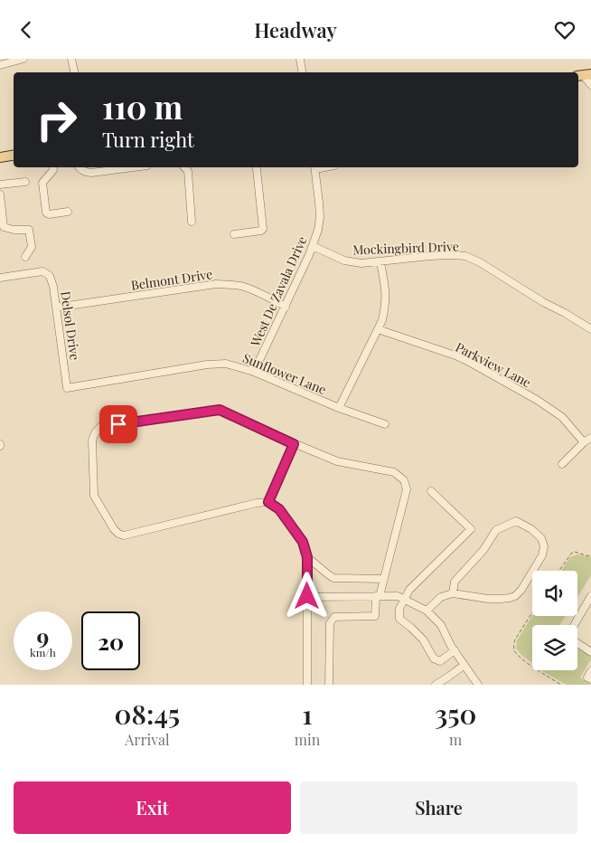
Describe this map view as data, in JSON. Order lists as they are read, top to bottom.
{
  "streets": {
    "street": [
      "Mockingbird Drive",
      "Belmont Drive",
      "West De Zavala Drive",
      "Delsol Drive",
      "Parkview Lane",
      "Sunflower Lane"
    ]
  },
  "crossings": [
    ["Mockingbird Drive", "West De Zavala Drive"],
    ["Belmont Drive", "West De Zavala Drive"],
    ["Belmont Drive", "Delsol Drive"],
    ["West De Zavala Drive", "Sunflower Lane"],
    ["Delsol Drive", "Sunflower Lane"]
  ],
  "page": {
    "header": "Headway",
    "turn": ["110 m", "Turn right"],
    "speed": "9 km/h",
    "limit": "20",
    "eta": [
      "08:45",
      "Arrival",
      "1",
      "min",
      "350",
      "m"
    ],
    "buttons": ["Exit", "Share"]
  }
}
